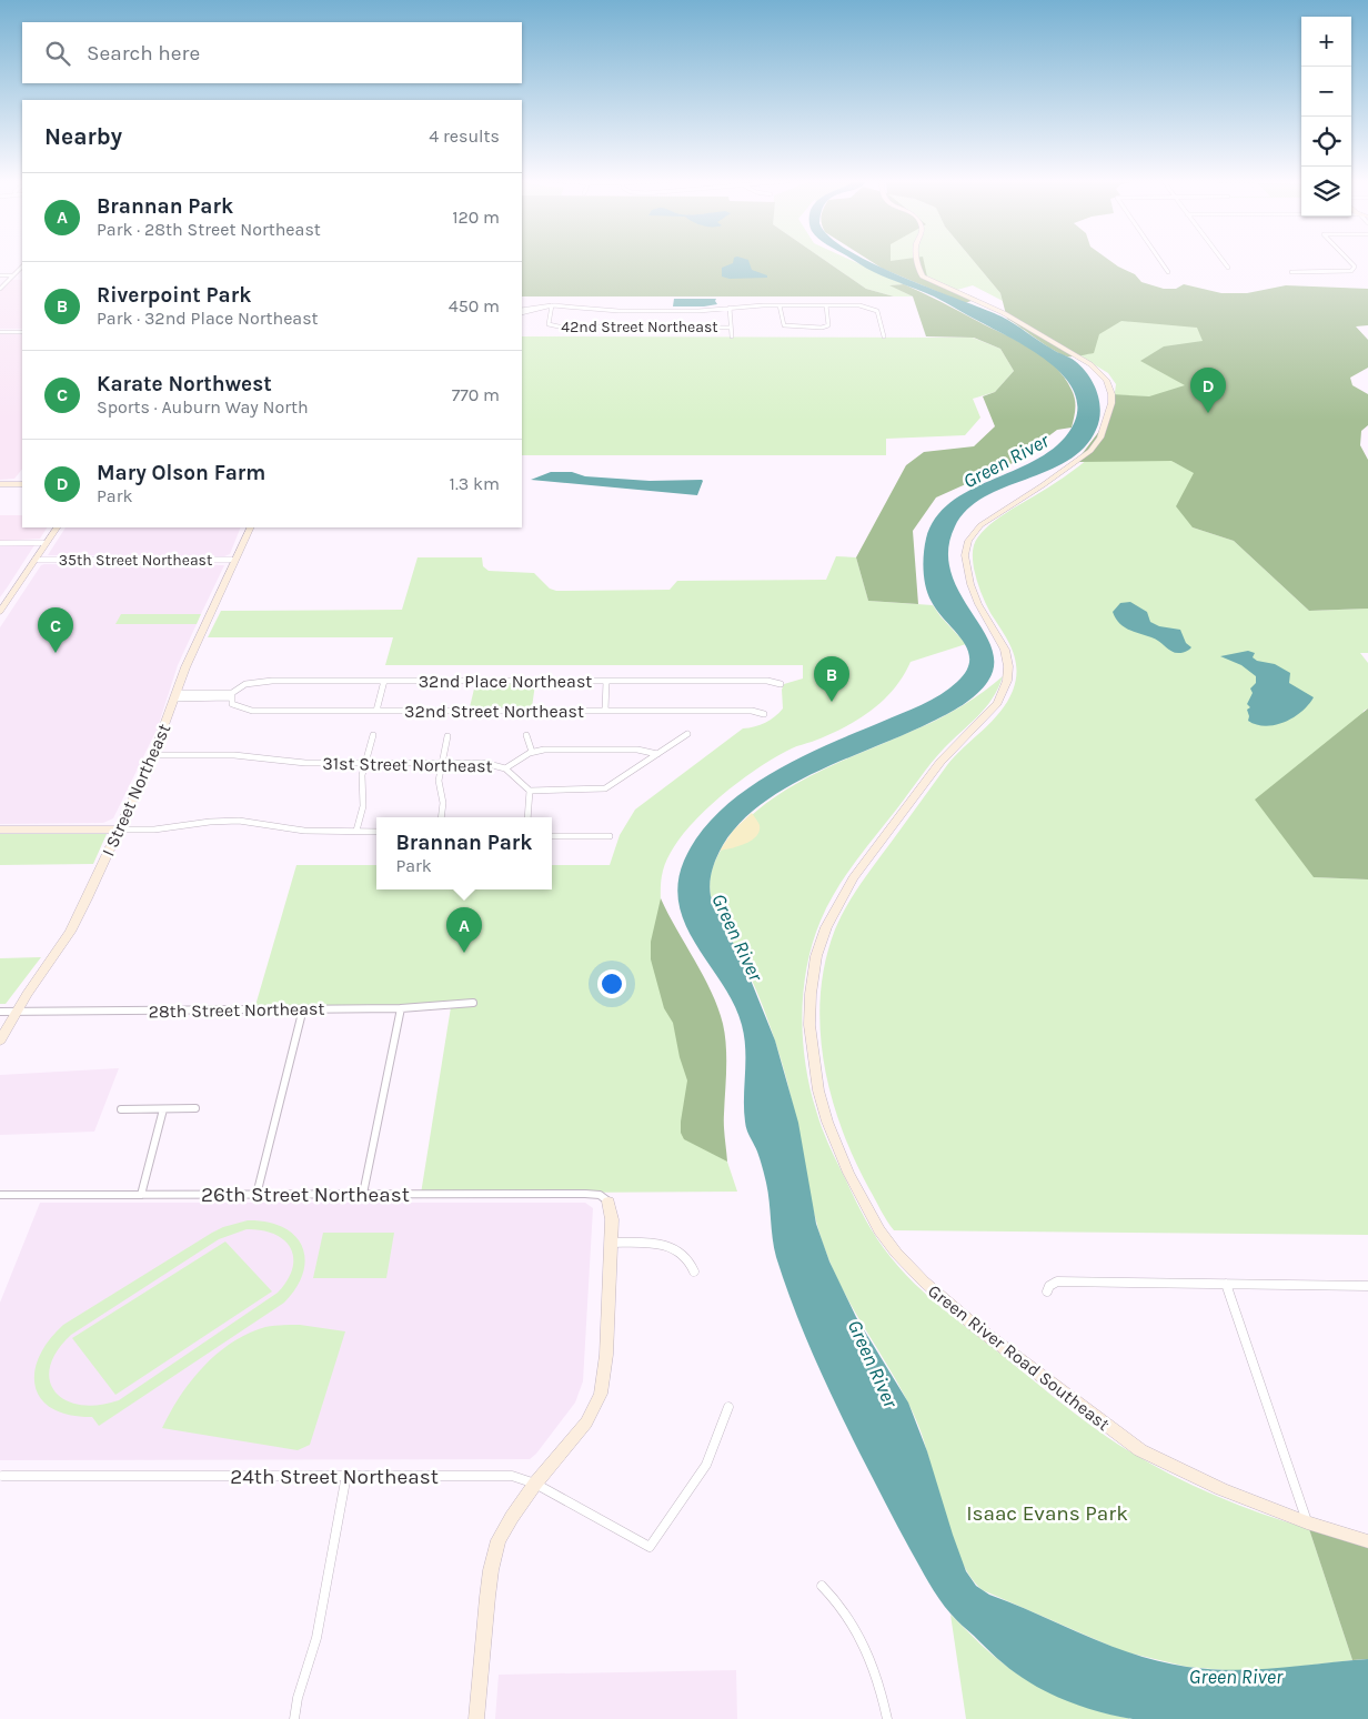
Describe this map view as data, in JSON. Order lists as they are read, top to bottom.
{
  "streets": {
    "street": [
      "42nd Street Northeast",
      "35th Street Northeast",
      "32nd Place Northeast",
      "32nd Street Northeast",
      "31st Street Northeast",
      "I Street Northeast",
      "28th Street Northeast",
      "26th Street Northeast",
      "Green River Road Southeast",
      "24th Street Northeast"
    ]
  },
  "crossings": [
    ["35th Street Northeast", "I Street Northeast"],
    ["32nd Place Northeast", "32nd Street Northeast"],
    ["31st Street Northeast", "I Street Northeast"],
    ["I Street Northeast", "28th Street Northeast"]
  ],
  "water": ["Green River"],
  "parks": ["Isaac Evans Park"],
  "page": {
    "map_buttons": ["+", "−"],
    "search": "Search here",
    "heading": ["Nearby", "4 results"],
    "list": [
      {
        "mark": "A",
        "name": "Brannan Park",
        "note": "Park · 28th Street Northeast",
        "value": "120 m"
      },
      {
        "mark": "B",
        "name": "Riverpoint Park",
        "note": "Park · 32nd Place Northeast",
        "value": "450 m"
      },
      {
        "mark": "C",
        "name": "Karate Northwest",
        "note": "Sports · Auburn Way North",
        "value": "770 m"
      },
      {
        "mark": "D",
        "name": "Mary Olson Farm",
        "note": "Park",
        "value": "1.3 km"
      }
    ],
    "pins": [
      "D",
      "C",
      "B",
      "A"
    ],
    "popup": ["Brannan Park", "Park"]
  }
}
